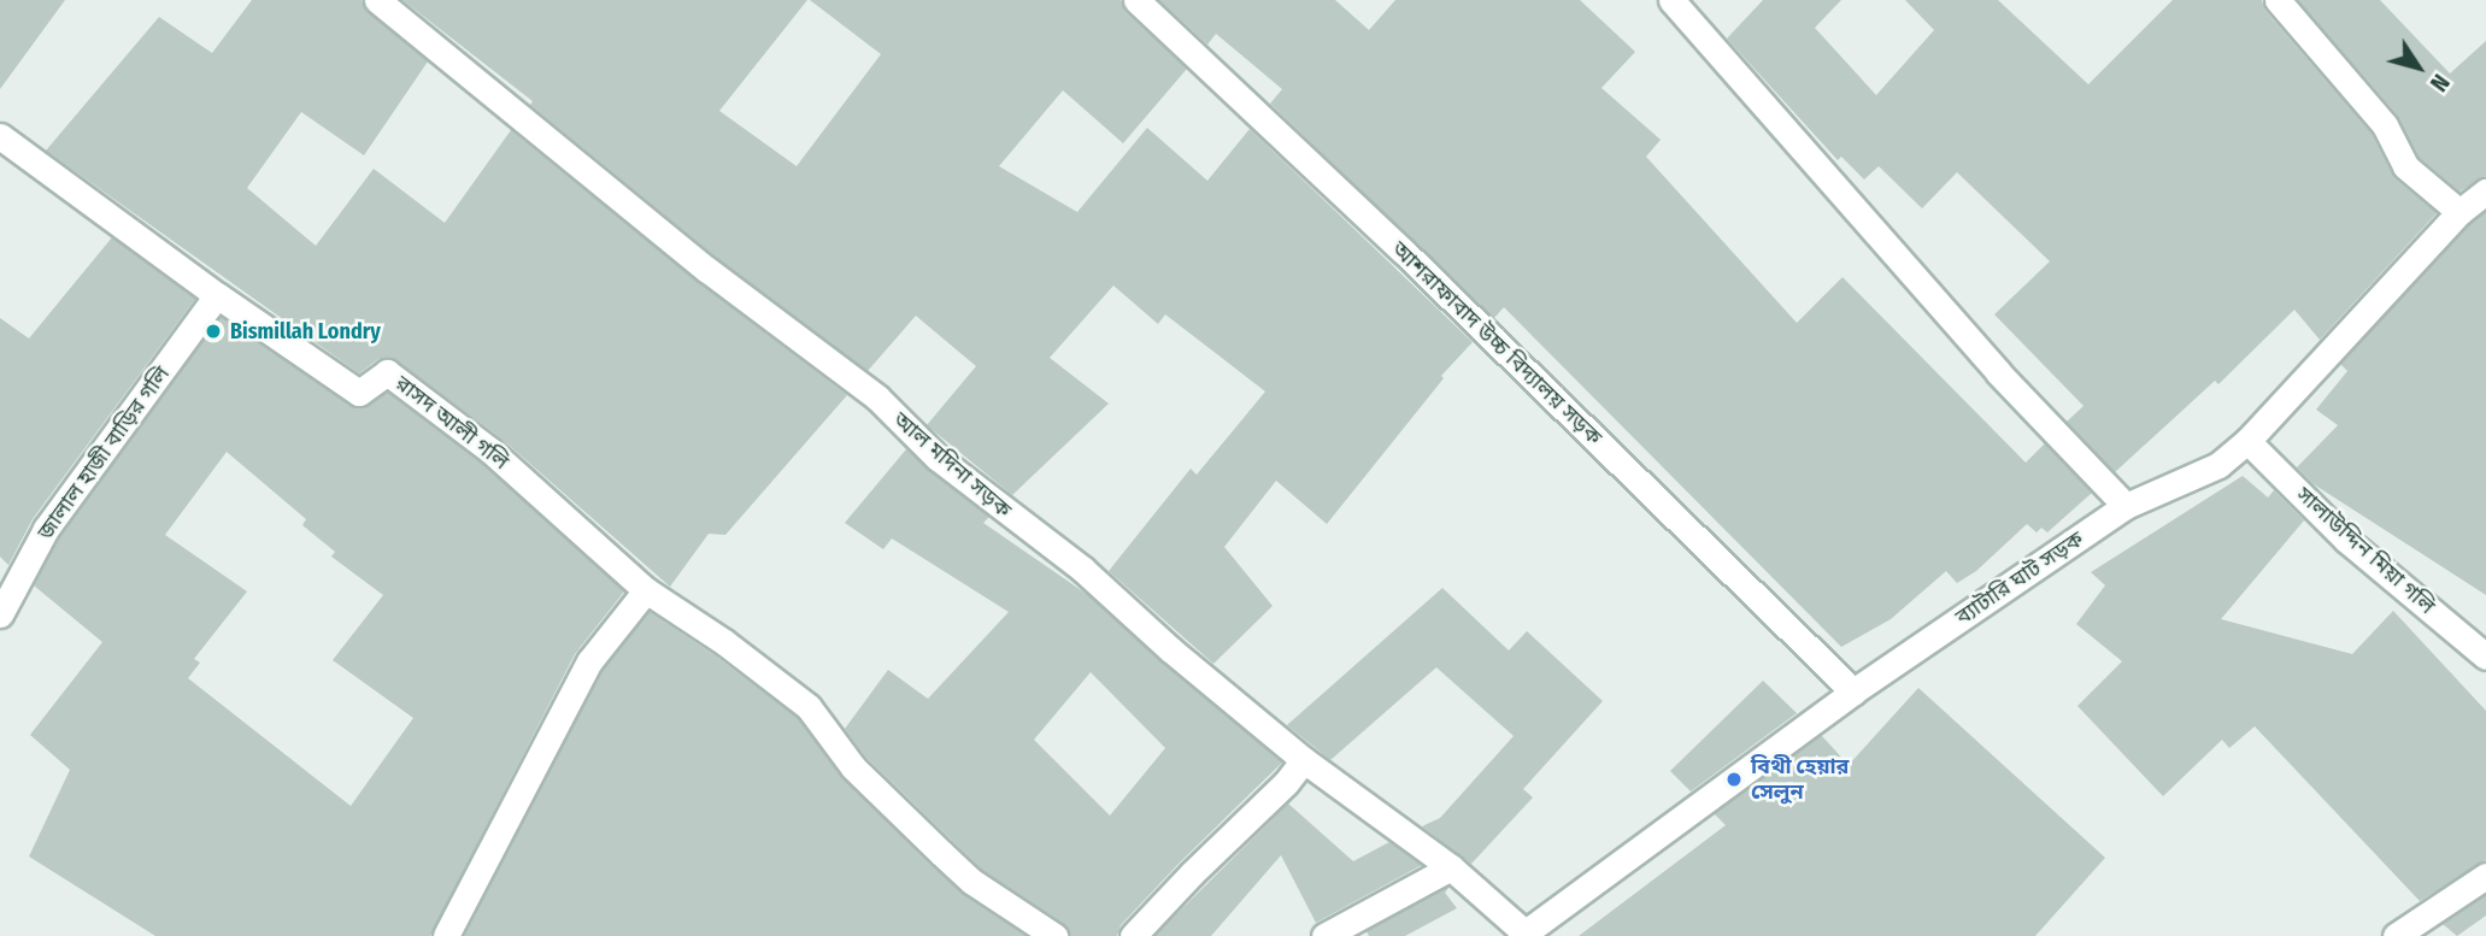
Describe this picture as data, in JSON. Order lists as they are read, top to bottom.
{
  "streets": {
    "street": [
      "আশরাফাবাদ উচ্চ বিদ্যালয় সড়ক",
      "রাসদ আলী গলি",
      "জালাল হাজী বাড়ির গলি",
      "আল মদিনা সড়ক",
      "সালাউদ্দিন মিয়া গলি",
      "ব্যাটারি ঘাট সড়ক"
    ]
  },
  "crossings": [
    ["আশরাফাবাদ উচ্চ বিদ্যালয় সড়ক", "ব্যাটারি ঘাট সড়ক"],
    ["রাসদ আলী গলি", "জালাল হাজী বাড়ির গলি"],
    ["আল মদিনা সড়ক", "ব্যাটারি ঘাট সড়ক"],
    ["সালাউদ্দিন মিয়া গলি", "ব্যাটারি ঘাট সড়ক"]
  ],
  "places": ["Bismillah Londry", "বিথী হেয়ার সেলুন"],
  "north": "bottom right"
}
